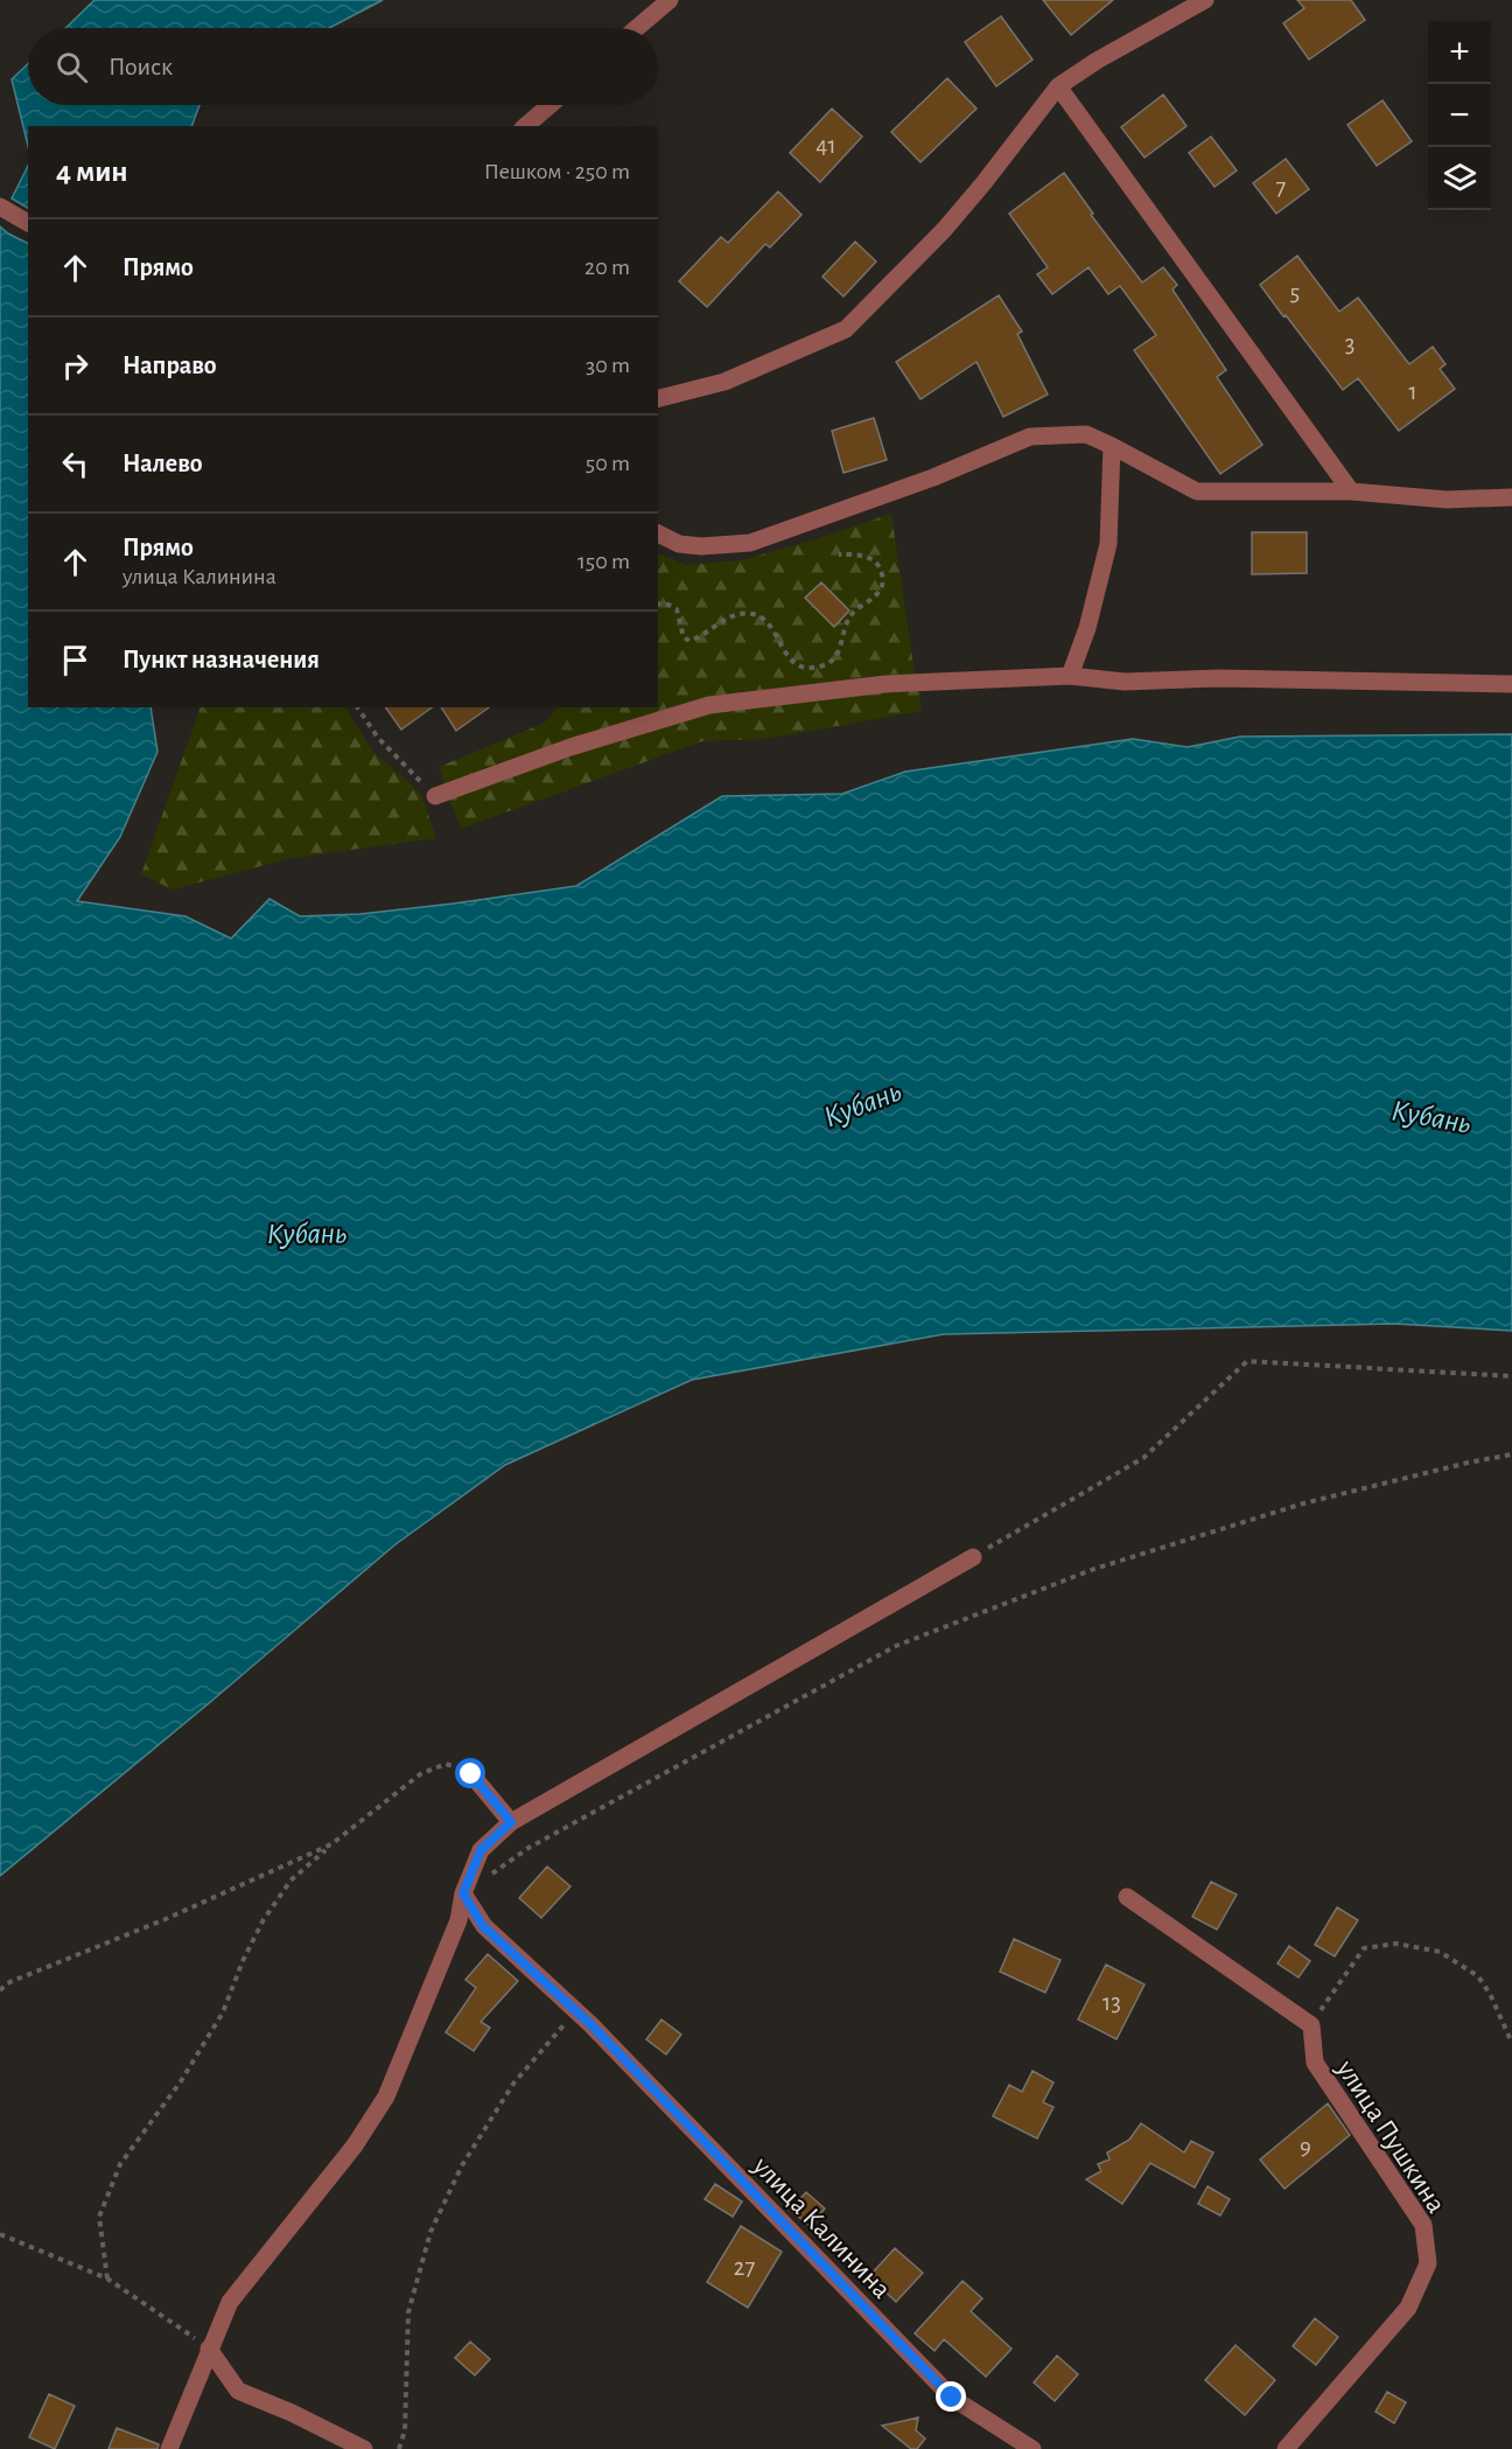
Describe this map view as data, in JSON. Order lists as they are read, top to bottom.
{
  "streets": {
    "street": ["улица Пушкина", "улица Калинина"]
  },
  "water": ["Кубань"],
  "house_numbers": [
    "41",
    "7",
    "5",
    "3",
    "1",
    "13",
    "9",
    "27"
  ],
  "page": {
    "map_buttons": ["+", "−"],
    "search": "Поиск",
    "heading": ["4 мин", "Пешком · 250 m"],
    "list": [
      ["Прямо", "20 m"],
      ["Направо", "30 m"],
      ["Налево", "50 m"],
      ["Прямо", "улица Калинина", "150 m"],
      "Пункт назначения"
    ]
  }
}
